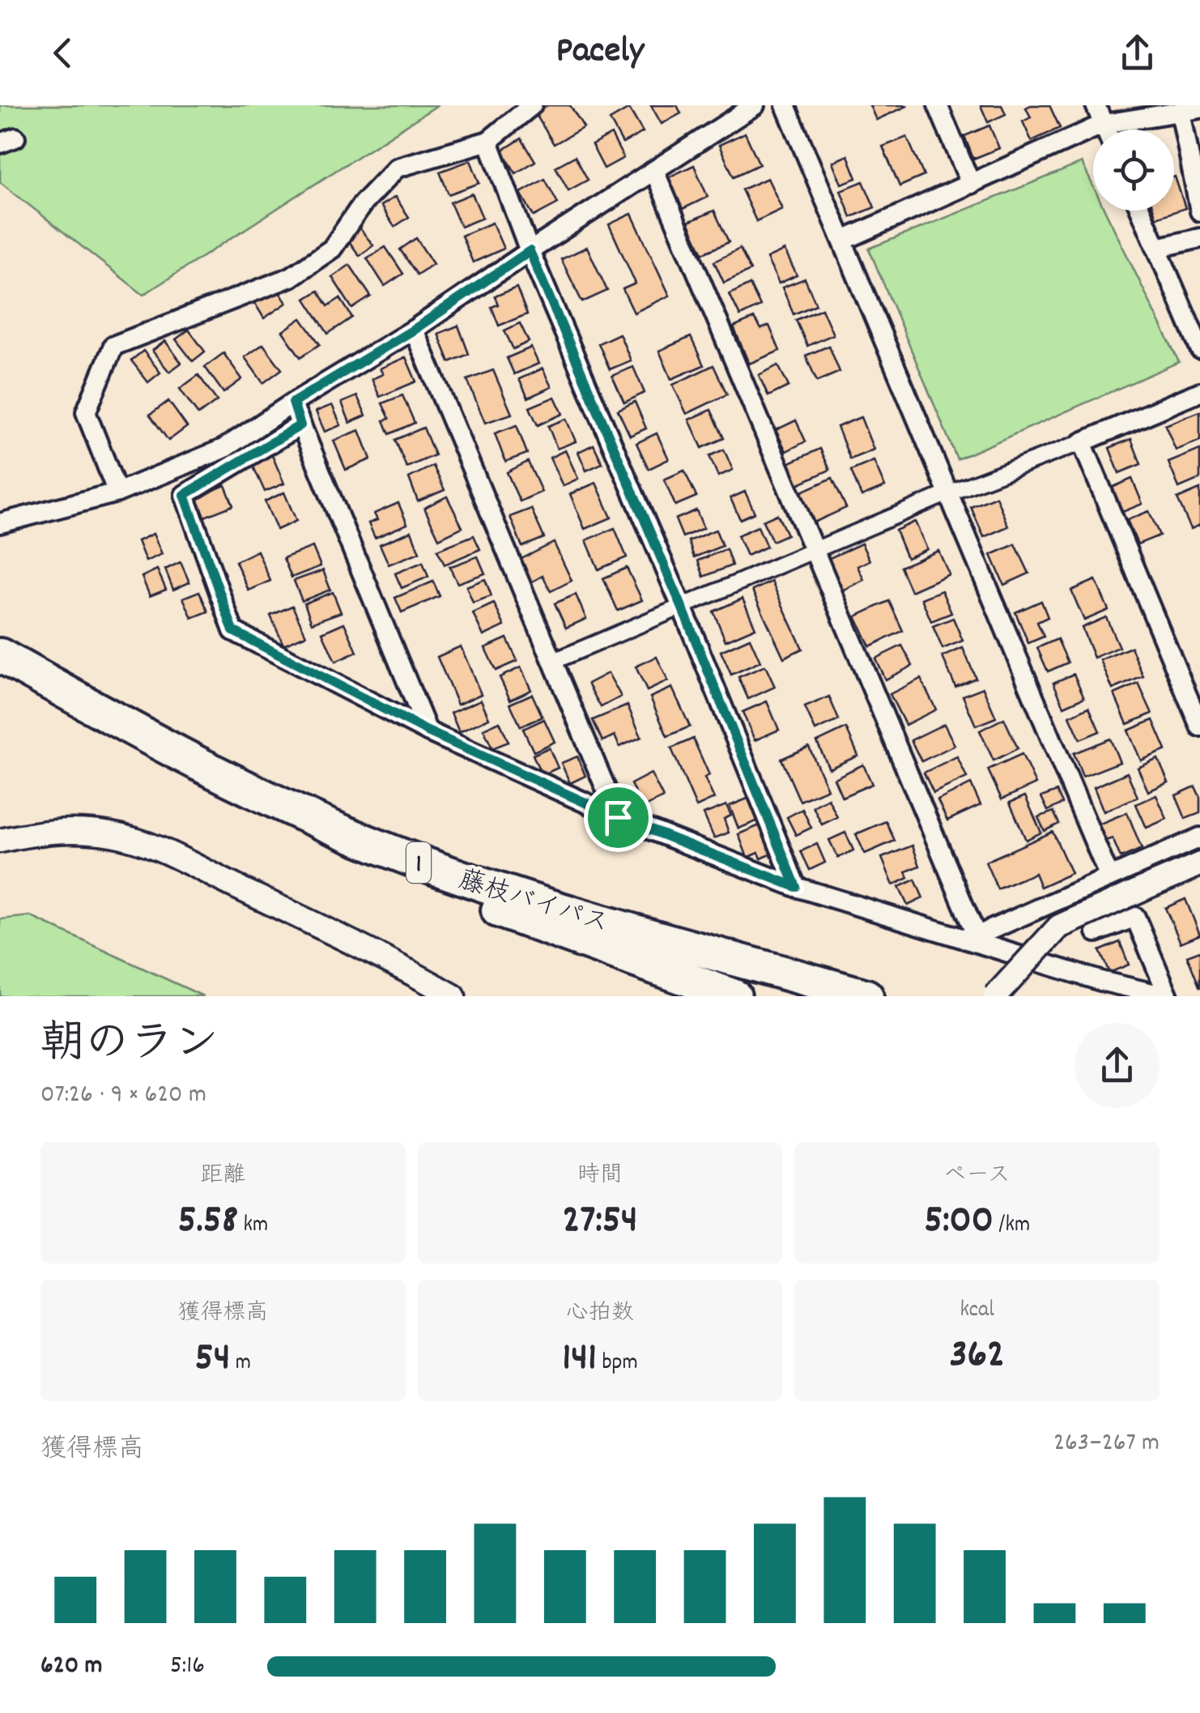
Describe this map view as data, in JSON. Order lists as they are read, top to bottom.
{
  "streets": {
    "highway": ["1", "藤枝バイパス"]
  },
  "page": {
    "header": "Pacely",
    "heading": ["朝のラン", "07:26 · 9 × 620 m"],
    "stats": [
      ["距離", "5.58 km"],
      ["時間", "27:54"],
      ["ペース", "5:00 /km"],
      ["獲得標高", "54 m"],
      ["心拍数", "141 bpm"],
      ["kcal", "362"]
    ],
    "chart": ["獲得標高", "263–267 m"],
    "list": [
      {
        "name": "620 m",
        "note": "5:16"
      }
    ]
  }
}
